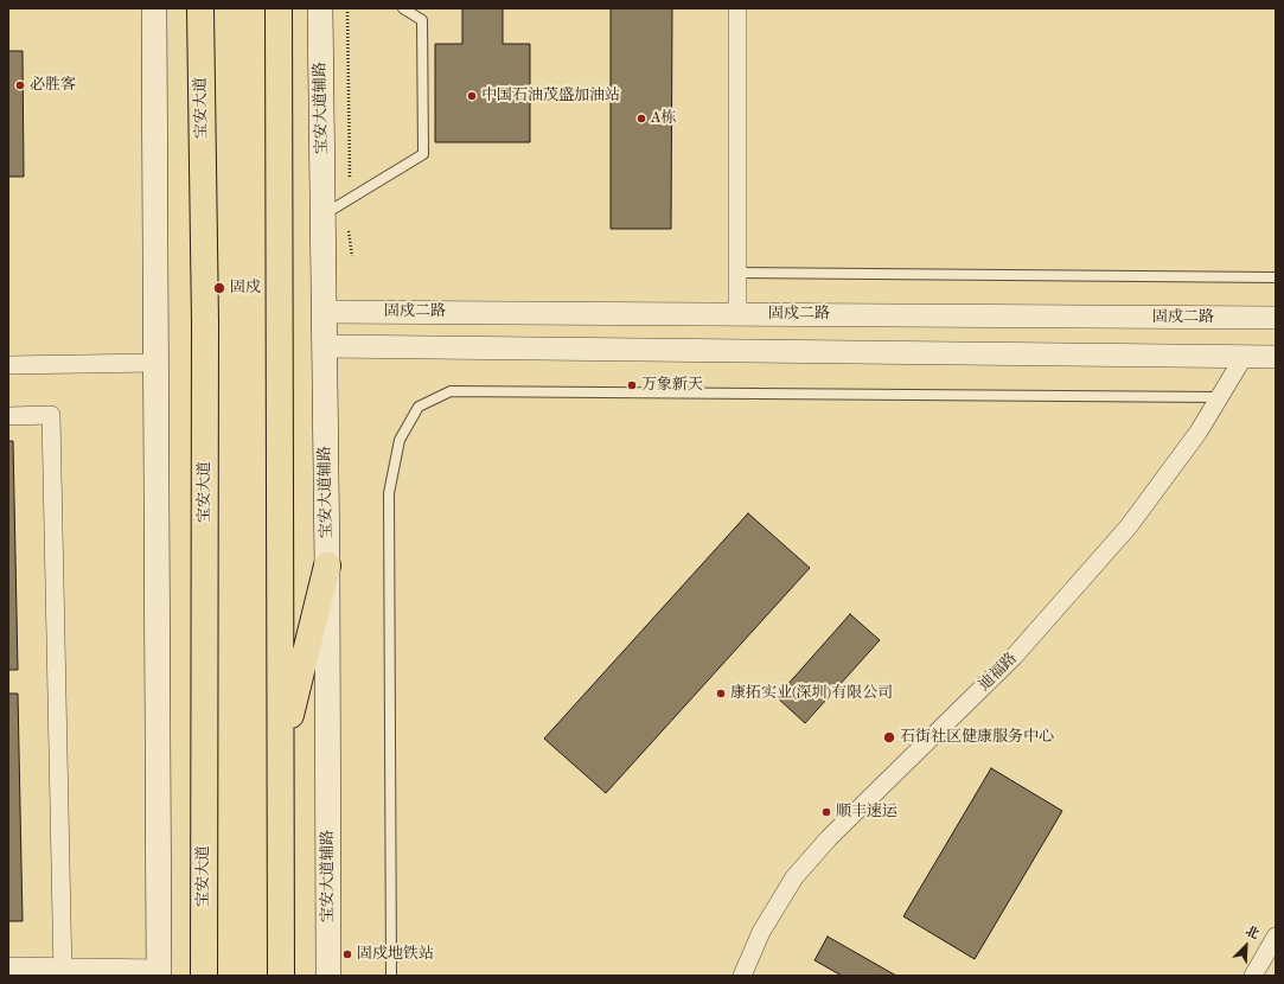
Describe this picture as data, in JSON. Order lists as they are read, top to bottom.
{
  "streets": {
    "main road": ["宝安大道", "宝安大道辅路"],
    "street": ["固戍二路", "迪福路"]
  },
  "crossings": [
    ["宝安大道辅路", "固戍二路"]
  ],
  "places": [
    "必胜客",
    "中国石油茂盛加油站",
    "A栋",
    "固戍",
    "万象新天",
    "康拓实业(深圳)有限公司",
    "石街社区健康服务中心",
    "顺丰速运",
    "固戍地铁站"
  ],
  "north": "top right"
}
